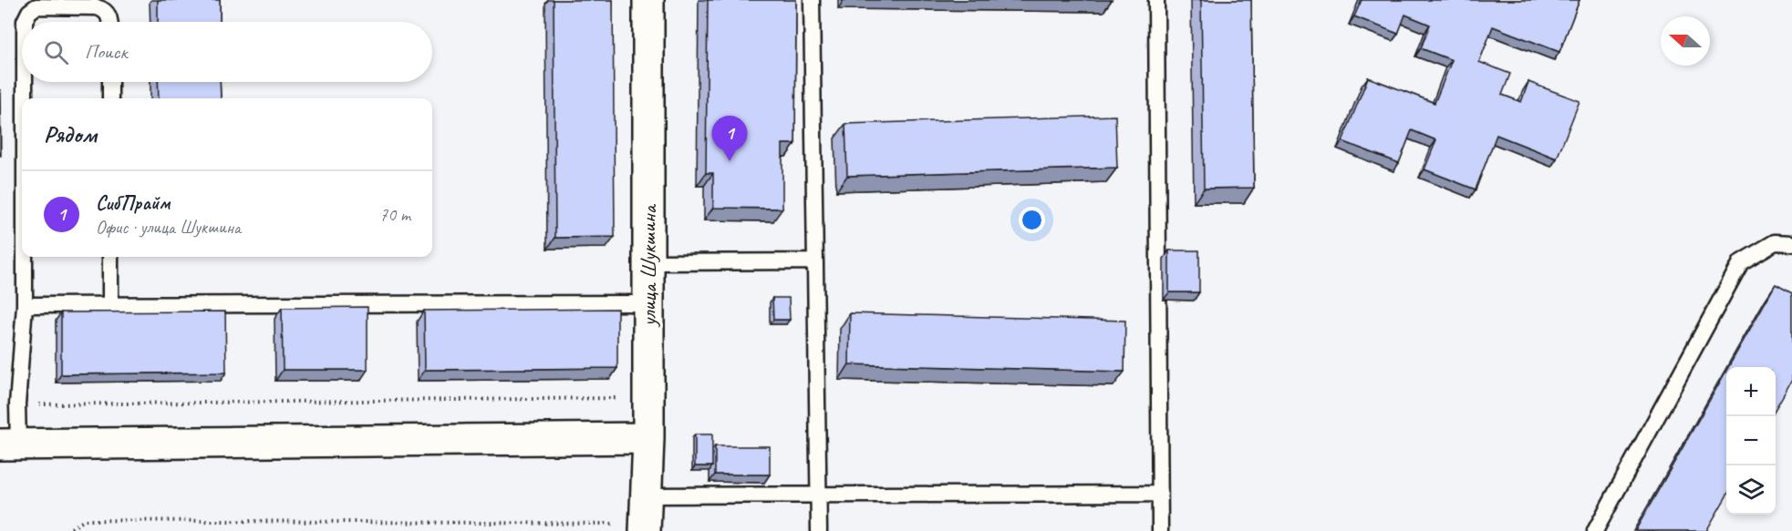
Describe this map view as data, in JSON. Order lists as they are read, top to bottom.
{
  "streets": {
    "street": ["улица Шукшина"]
  },
  "north": "left",
  "page": {
    "search": "Поиск",
    "heading": "Рядом",
    "pins": "1",
    "list": [
      {
        "mark": "1",
        "name": "СибПрайм",
        "note": "Офис · улица Шукшина",
        "value": "70 m"
      }
    ],
    "map_buttons": ["+", "−"]
  }
}
